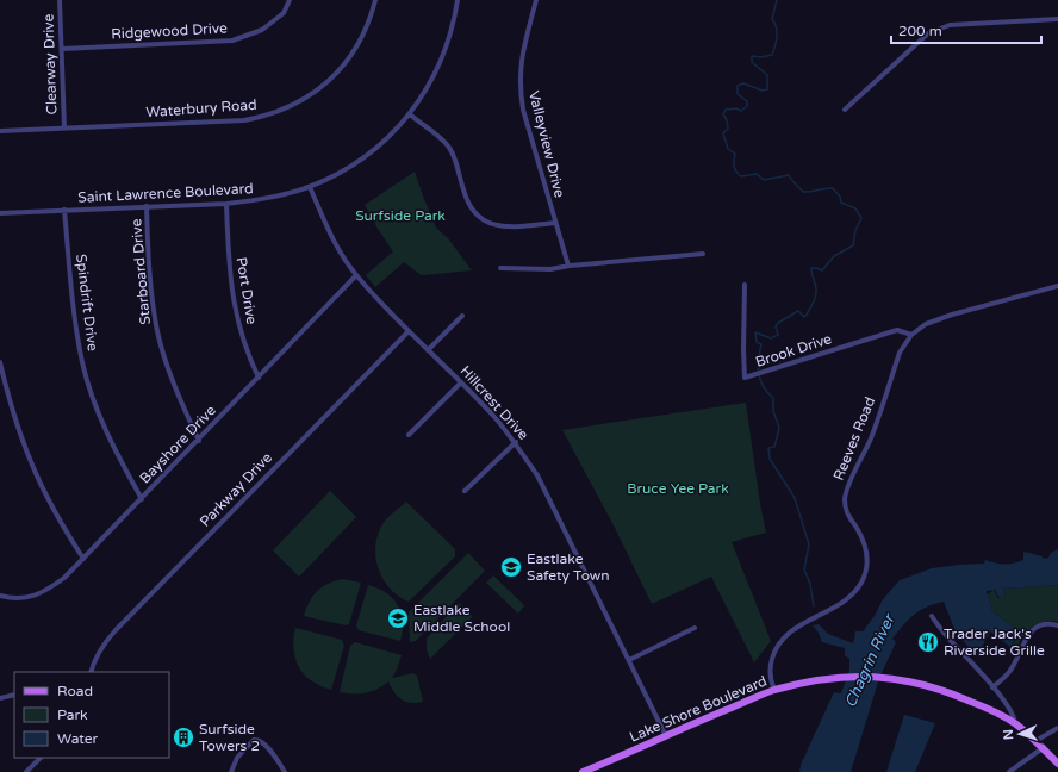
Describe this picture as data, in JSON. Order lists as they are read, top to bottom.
{
  "streets": {
    "main road": ["Lake Shore Boulevard"],
    "street": [
      "Ridgewood Drive",
      "Clearway Drive",
      "Waterbury Road",
      "Valleyview Drive",
      "Saint Lawrence Boulevard",
      "Starboard Drive",
      "Port Drive",
      "Spindrift Drive",
      "Brook Drive",
      "Hillcrest Drive",
      "Reeves Road",
      "Bayshore Drive",
      "Parkway Drive"
    ]
  },
  "crossings": [
    ["Ridgewood Drive", "Clearway Drive"],
    ["Clearway Drive", "Waterbury Road"],
    ["Saint Lawrence Boulevard", "Starboard Drive"],
    ["Saint Lawrence Boulevard", "Port Drive"],
    ["Saint Lawrence Boulevard", "Spindrift Drive"],
    ["Saint Lawrence Boulevard", "Hillcrest Drive"],
    ["Starboard Drive", "Bayshore Drive"],
    ["Port Drive", "Bayshore Drive"],
    ["Spindrift Drive", "Bayshore Drive"],
    ["Brook Drive", "Reeves Road"],
    ["Hillcrest Drive", "Bayshore Drive"],
    ["Hillcrest Drive", "Parkway Drive"],
    ["Hillcrest Drive", "Lake Shore Boulevard"],
    ["Reeves Road", "Lake Shore Boulevard"]
  ],
  "water": ["Chagrin River"],
  "parks": ["Surfside Park", "Bruce Yee Park"],
  "places": {
    "school or university": ["Eastlake Safety Town", "Eastlake Middle School"],
    "restaurant": ["Trader Jack's Riverside Grille"],
    "building": ["Surfside Towers 2"]
  },
  "legend": ["Road", "Park", "Water"],
  "scale_bar": "200 m",
  "north": "left"
}
